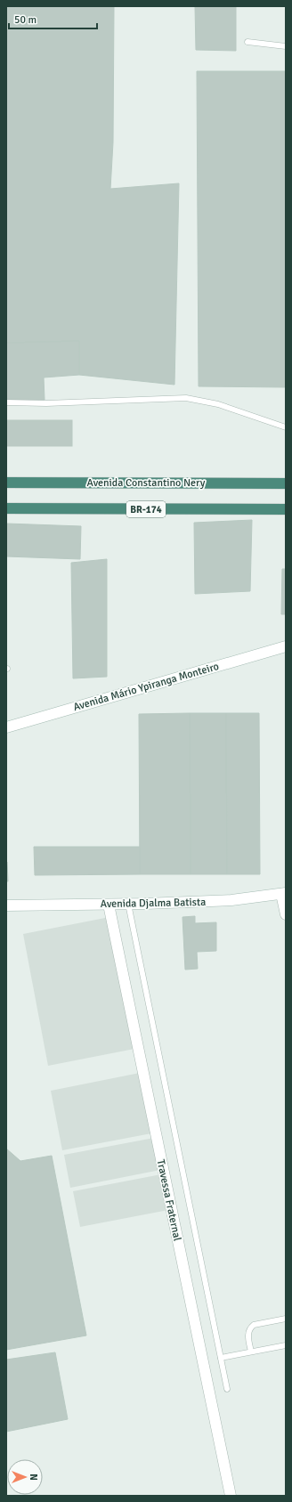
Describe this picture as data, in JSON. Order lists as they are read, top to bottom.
{
  "streets": {
    "highway": ["Avenida Constantino Nery", "BR-174"],
    "street": ["Avenida Mário Ypiranga Monteiro", "Avenida Djalma Batista", "Travessa Fraternal"]
  },
  "crossings": [
    ["Avenida Djalma Batista", "Travessa Fraternal"]
  ],
  "scale_bar": "50 m",
  "north": "right"
}
